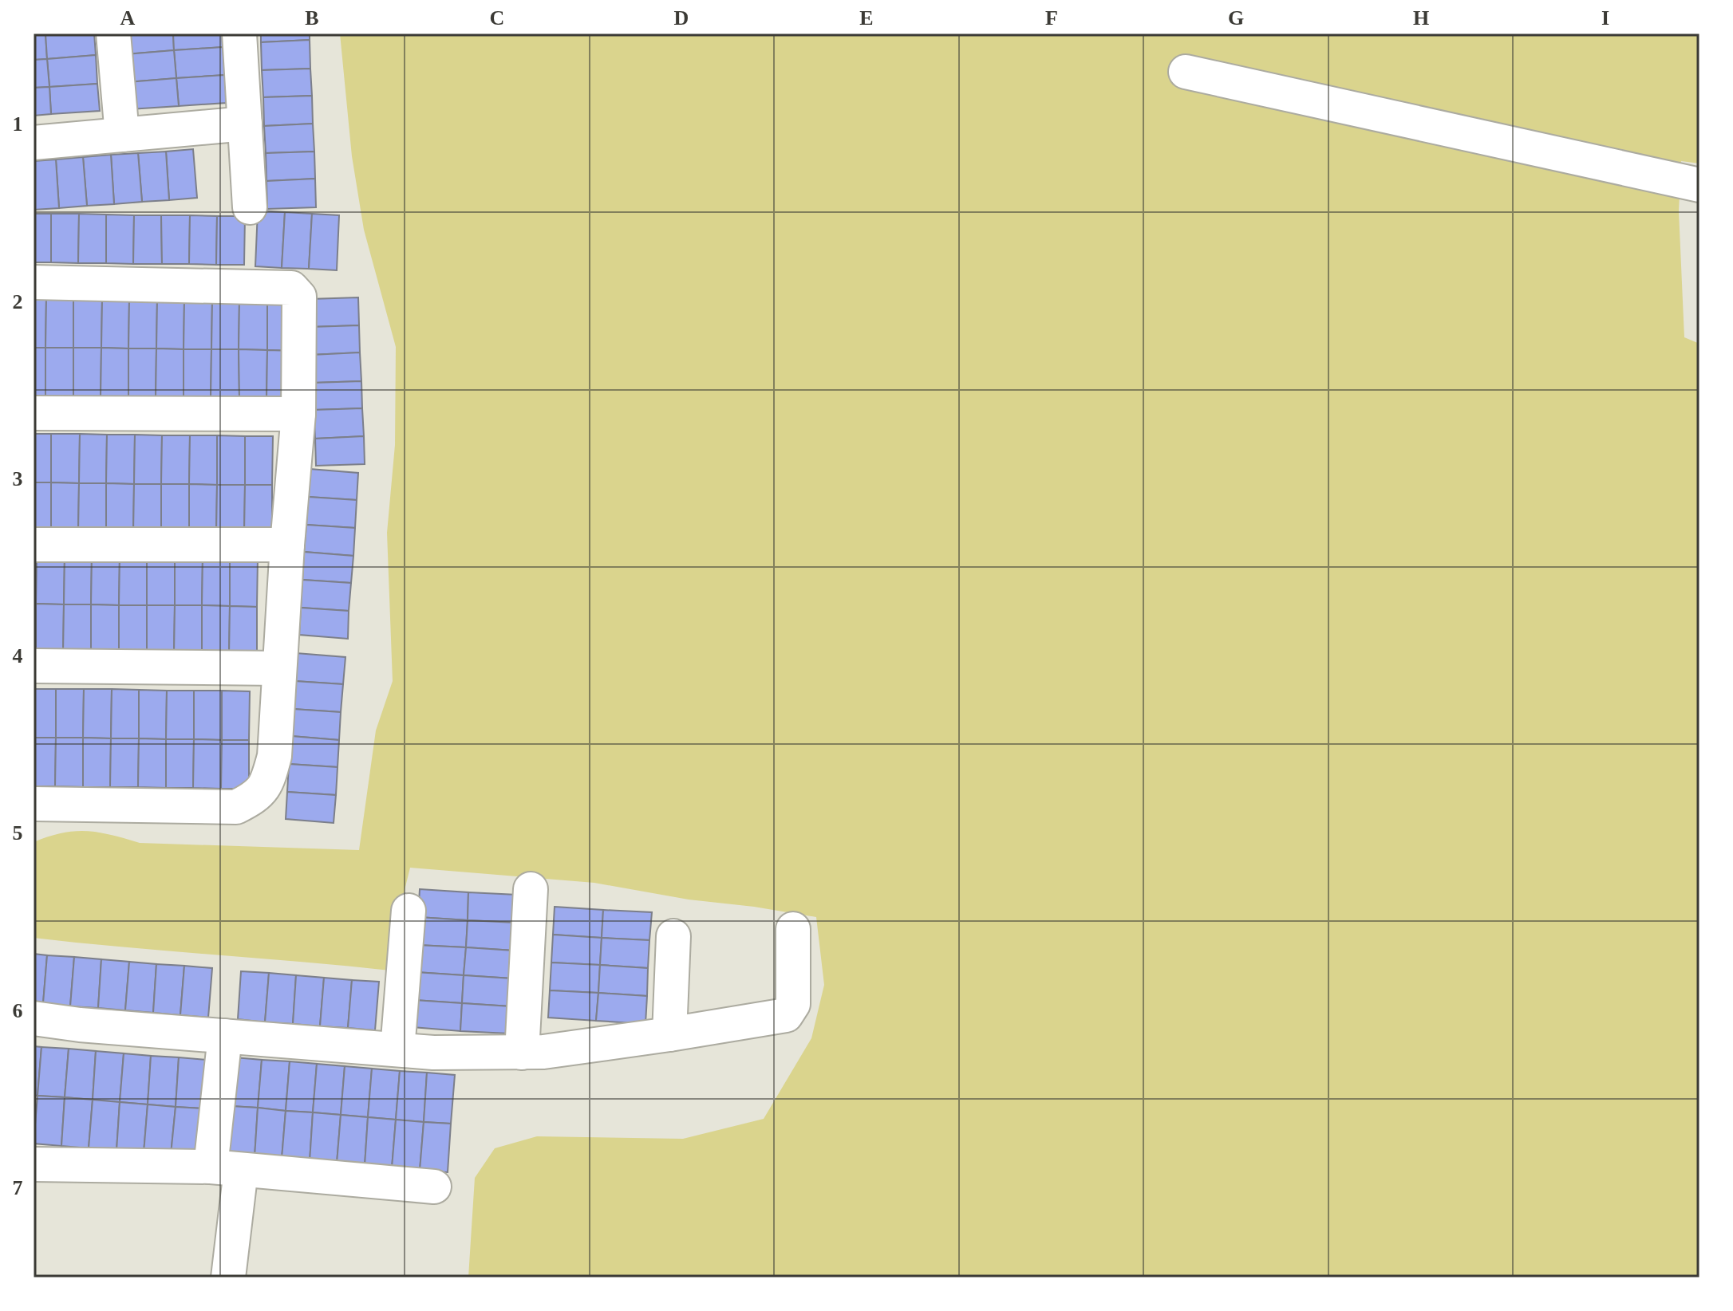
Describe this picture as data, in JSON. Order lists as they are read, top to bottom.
{
  "grid": {
    "columns": [
      "A",
      "B",
      "C",
      "D",
      "E",
      "F",
      "G",
      "H",
      "I"
    ],
    "rows": [
      "1",
      "2",
      "3",
      "4",
      "5",
      "6",
      "7"
    ]
  }
}
